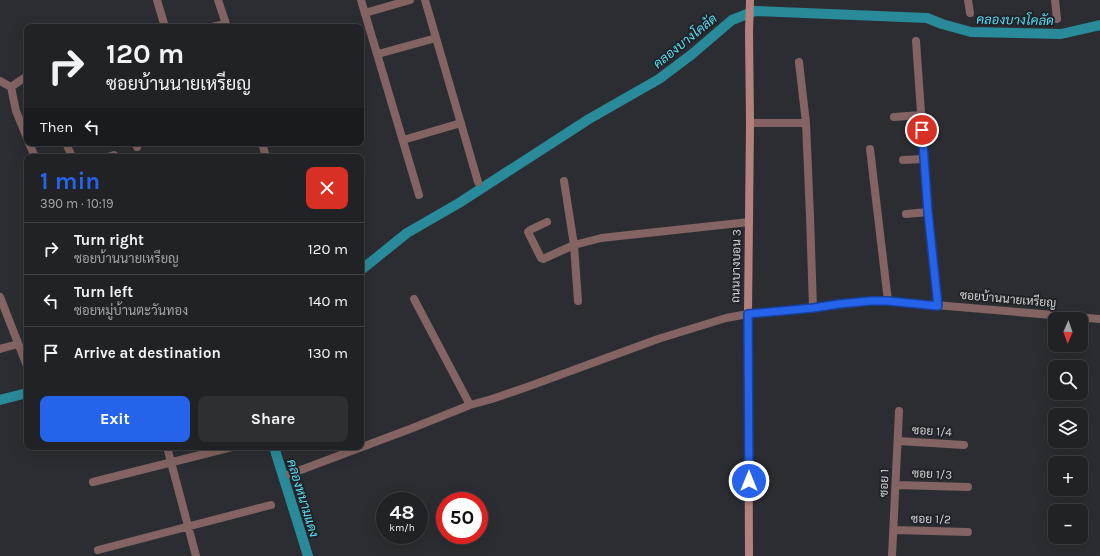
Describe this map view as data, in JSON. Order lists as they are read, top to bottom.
{
  "streets": {
    "main road": ["ถนนบางบอน 3"],
    "street": [
      "ซอยบ้านนายเหรียญ",
      "ซอย 1/4",
      "ซอย 1/3",
      "ซอย 1",
      "ซอย 1/2"
    ]
  },
  "crossings": [
    ["ถนนบางบอน 3", "ซอยบ้านนายเหรียญ"],
    ["ซอย 1/4", "ซอย 1"],
    ["ซอย 1/3", "ซอย 1"],
    ["ซอย 1", "ซอย 1/2"]
  ],
  "water": ["คลองบางโคลัด", "คลองหนามแดง"],
  "north": "bottom",
  "page": {
    "turn": ["120 m", "ซอยบ้านนายเหรียญ"],
    "then": "Then",
    "heading": ["1 min", "390 m · 10:19"],
    "list": [
      {
        "name": "Turn right",
        "note": "ซอยบ้านนายเหรียญ",
        "value": "120 m"
      },
      {
        "name": "Turn left",
        "note": "ซอยหมู่บ้านตะวันทอง",
        "value": "140 m"
      },
      {
        "name": "Arrive at destination",
        "value": "130 m"
      }
    ],
    "map_buttons": ["+", "−"],
    "buttons": ["Exit", "Share"],
    "speed": "48 km/h",
    "limit": "50"
  }
}
